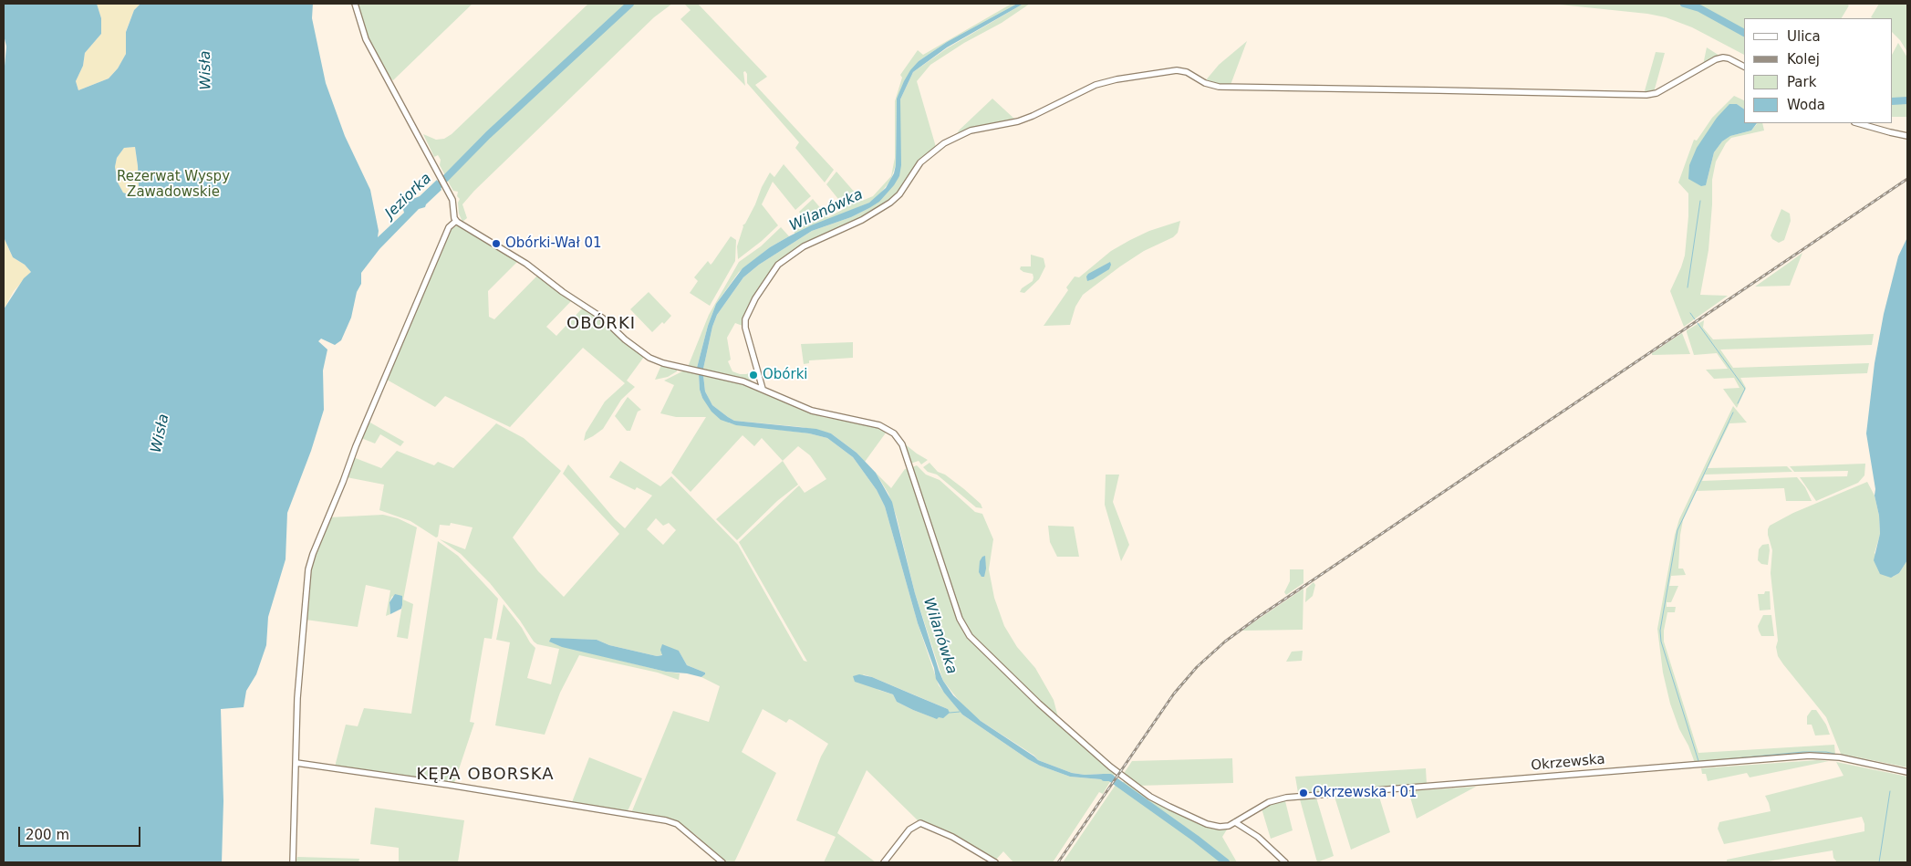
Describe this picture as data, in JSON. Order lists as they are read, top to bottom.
{
  "streets": {
    "street": ["Okrzewska"]
  },
  "districts": ["OBÓRKI", "KĘPA OBORSKA"],
  "water": ["Wisła", "Jeziorka", "Wilanówka"],
  "parks": ["Rezerwat Wyspy Zawadowskie"],
  "places": ["Obórki-Wał 01", "Obórki", "Okrzewska I 01"],
  "legend": [
    "Ulica",
    "Kolej",
    "Park",
    "Woda"
  ],
  "scale_bar": "200 m"
}
